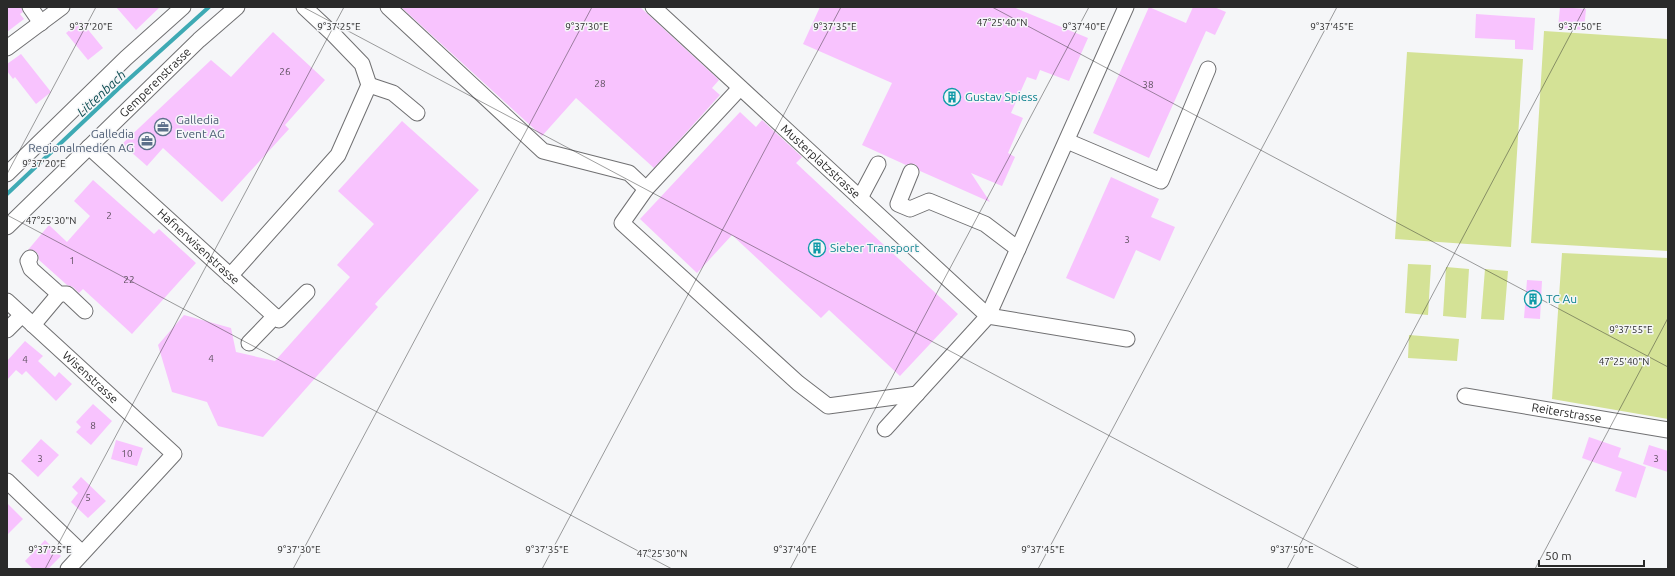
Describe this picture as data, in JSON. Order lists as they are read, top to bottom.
{
  "streets": {
    "street": [
      "Gemperenstrasse",
      "Musterplatzstrasse",
      "Hafnerwisenstrasse",
      "Wisenstrasse",
      "Reiterstrasse"
    ]
  },
  "crossings": [
    ["Gemperenstrasse", "Hafnerwisenstrasse"]
  ],
  "water": ["Littenbach"],
  "places": {
    "building": ["Gustav Spiess", "Sieber Transport", "TC Au"],
    "office": ["Galledia Event AG", "Galledia Regionalmedien AG"]
  },
  "house_numbers": [
    "26",
    "28",
    "38",
    "2",
    "3",
    "1",
    "22",
    "4",
    "4",
    "8",
    "10",
    "3",
    "3",
    "5"
  ],
  "scale_bar": "50 m",
  "coordinates": [
    "47°25'40\"N",
    "9°37'20\"E",
    "9°37'25\"E",
    "9°37'30\"E",
    "9°37'35\"E",
    "9°37'40\"E",
    "9°37'45\"E",
    "9°37'50\"E",
    "47°25'30\"N",
    "9°37'55\"E"
  ]
}
